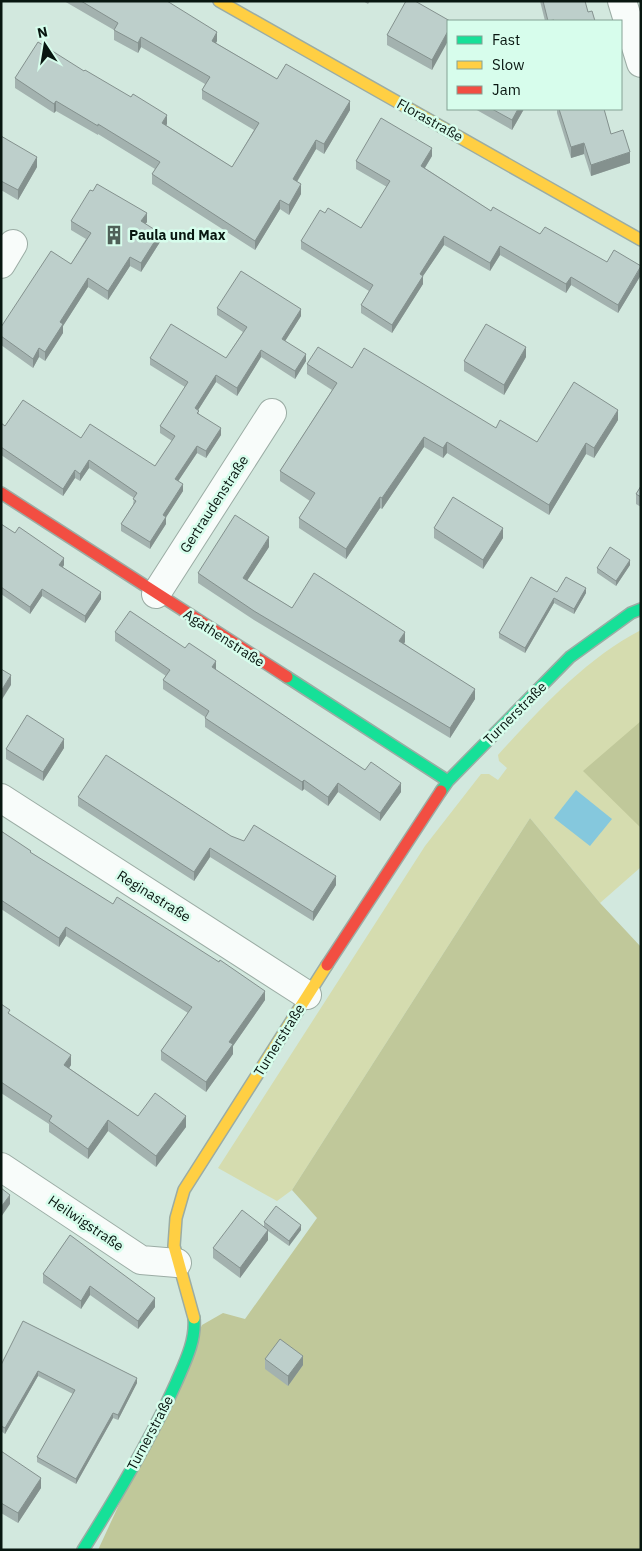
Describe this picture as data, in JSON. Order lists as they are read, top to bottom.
{
  "streets": {
    "street": [
      "Florastraße",
      "Gertraudenstraße",
      "Agathenstraße",
      "Turnerstraße",
      "Reginastraße",
      "Heilwigstraße"
    ]
  },
  "crossings": [
    ["Gertraudenstraße", "Agathenstraße"],
    ["Agathenstraße", "Turnerstraße"],
    ["Turnerstraße", "Reginastraße"],
    ["Turnerstraße", "Heilwigstraße"]
  ],
  "places": {
    "building": ["Paula und Max"]
  },
  "legend": ["Fast", "Slow", "Jam"],
  "north": "top"
}
